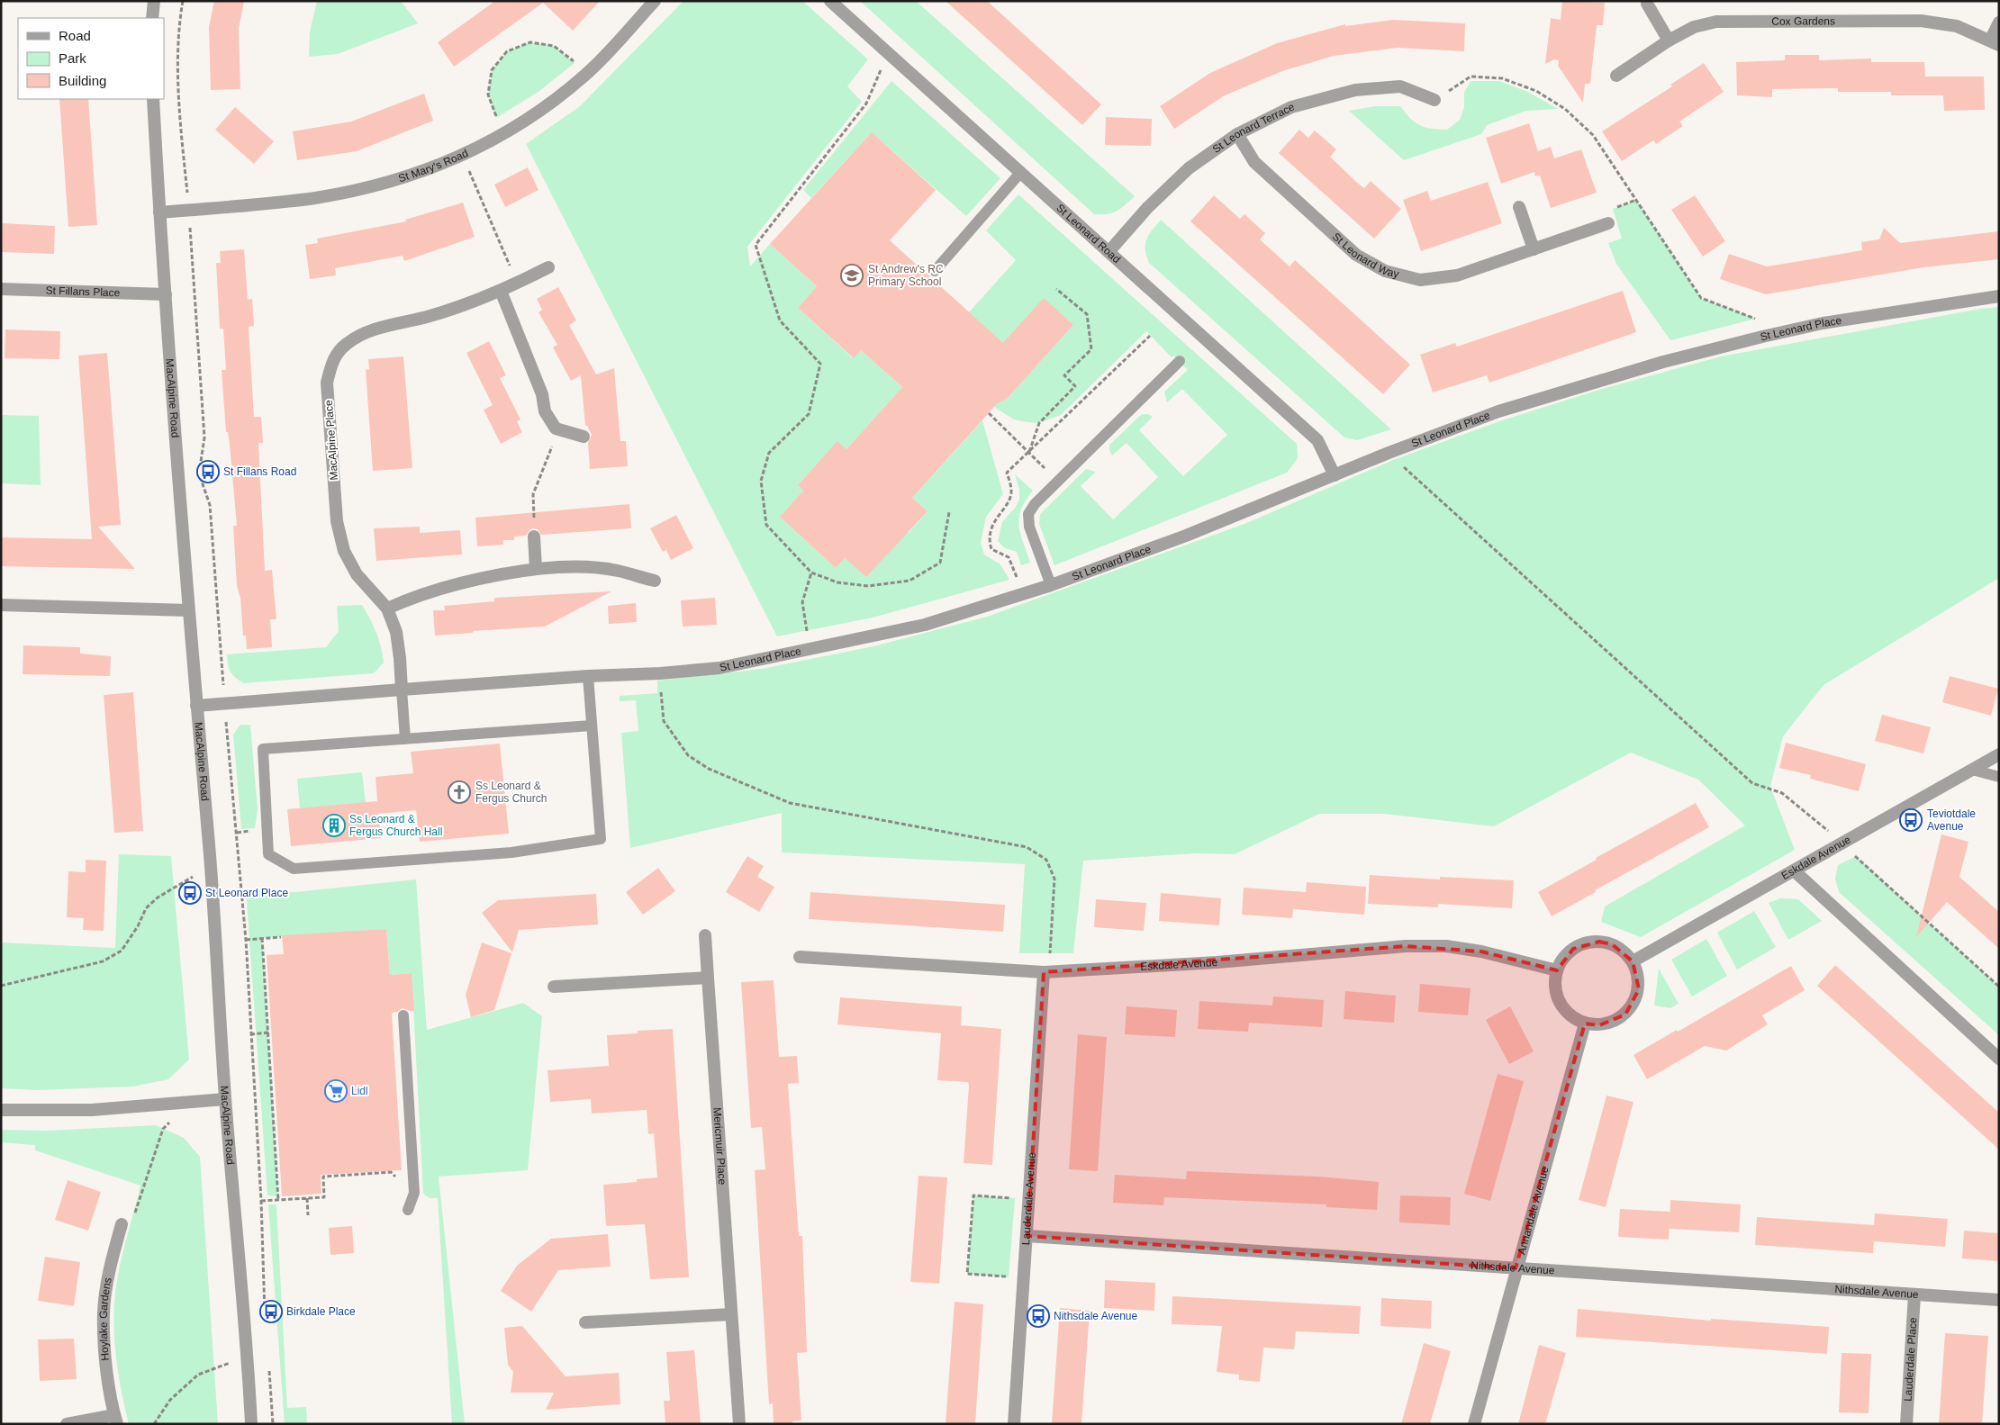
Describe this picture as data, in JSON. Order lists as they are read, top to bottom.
{
  "streets": {
    "street": [
      "Cox Gardens",
      "St Leonard Terrace",
      "St Mary's Road",
      "St Leonard Road",
      "St Leonard Way",
      "St Fillans Place",
      "St Leonard Place",
      "MacAlpine Road",
      "MacAlpine Place",
      "Eskdale Avenue",
      "Mericmuir Place",
      "Lauderdale Avenue",
      "Annandale Avenue",
      "Nithsdale Avenue",
      "Hoylake Gardens",
      "Lauderdale Place"
    ]
  },
  "crossings": [
    ["St Leonard Terrace", "St Leonard Road"],
    ["St Leonard Terrace", "St Leonard Way"],
    ["St Mary's Road", "MacAlpine Road"],
    ["St Leonard Road", "St Leonard Place"],
    ["St Fillans Place", "MacAlpine Road"],
    ["St Leonard Place", "MacAlpine Road"],
    ["St Leonard Place", "MacAlpine Place"],
    ["Eskdale Avenue", "Lauderdale Avenue"],
    ["Eskdale Avenue", "Annandale Avenue"],
    ["Lauderdale Avenue", "Nithsdale Avenue"],
    ["Annandale Avenue", "Nithsdale Avenue"],
    ["Nithsdale Avenue", "Lauderdale Place"]
  ],
  "places": {
    "school or university": ["St Andrew's RC Primary School"],
    "bus stop": [
      "St Fillans Road",
      "Teviotdale Avenue",
      "St Leonard Place",
      "Birkdale Place",
      "Nithsdale Avenue"
    ],
    "church": ["Ss Leonard & Fergus Church"],
    "building": ["Ss Leonard & Fergus Church Hall"],
    "supermarket": ["Lidl"]
  },
  "legend": ["Road", "Park", "Building"]
}
